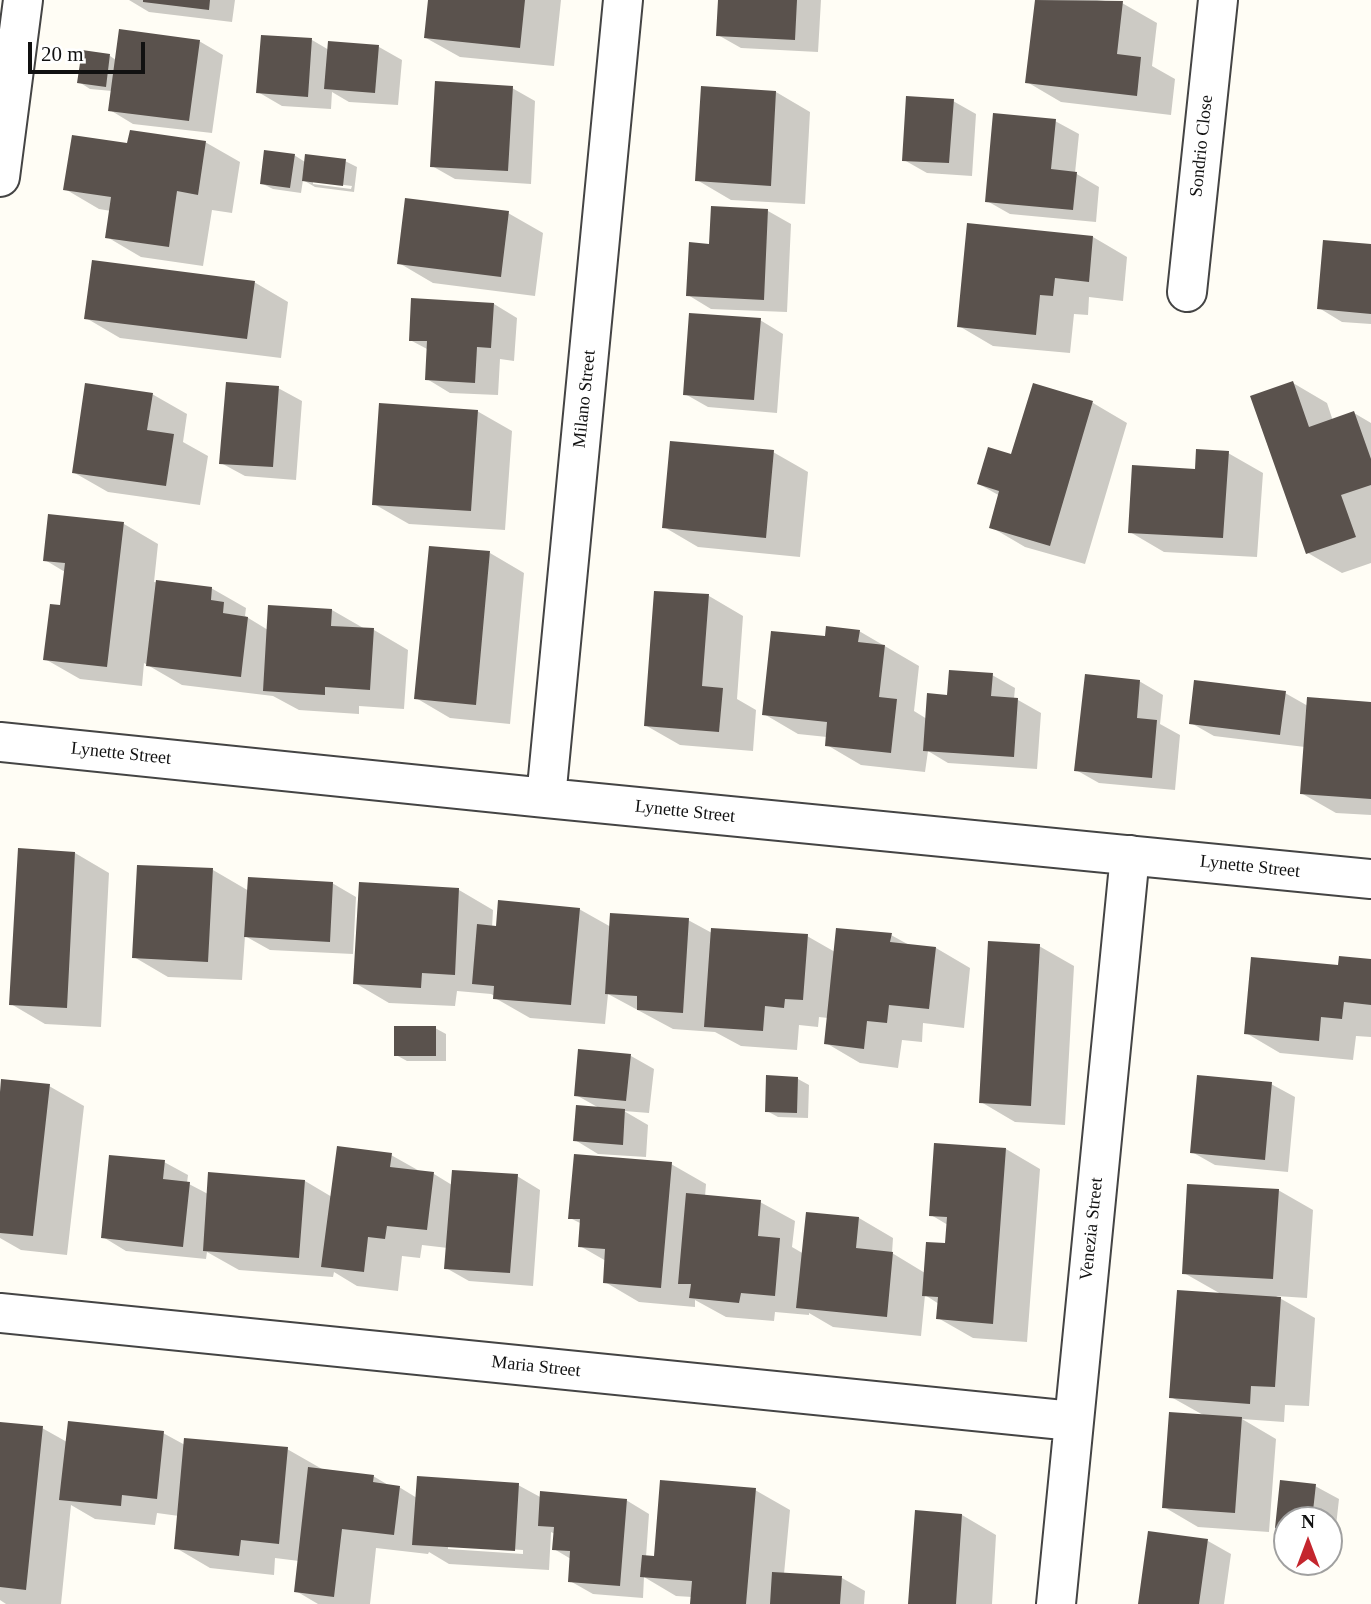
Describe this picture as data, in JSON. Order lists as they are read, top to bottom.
{
  "streets": {
    "street": [
      "Sondrio Close",
      "Milano Street",
      "Lynette Street",
      "Venezia Street",
      "Maria Street"
    ]
  },
  "crossings": [
    ["Milano Street", "Lynette Street"],
    ["Lynette Street", "Venezia Street"],
    ["Venezia Street", "Maria Street"]
  ],
  "scale_bar": "20 m",
  "north": "top"
}
